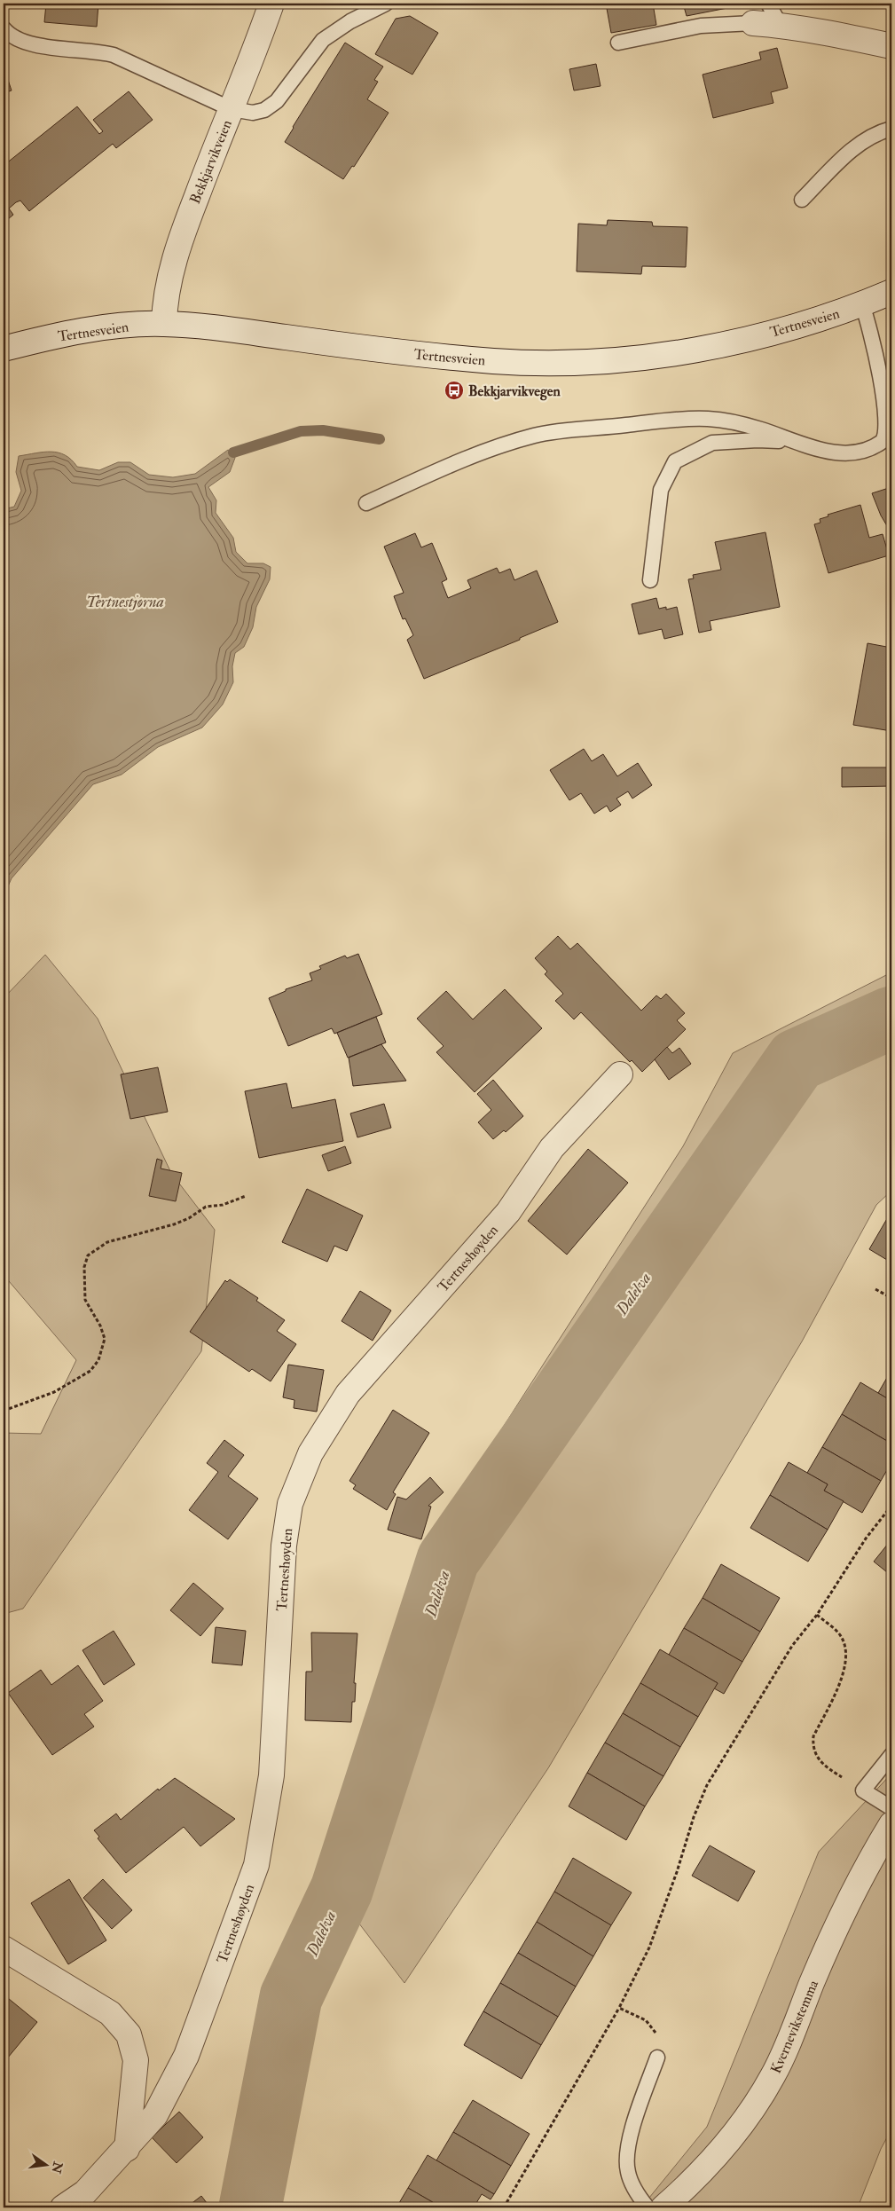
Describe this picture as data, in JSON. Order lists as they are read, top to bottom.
{
  "streets": {
    "street": [
      "Bekkjarvikveien",
      "Tertnesveien",
      "Tertneshøyden",
      "Kvernevikstemma"
    ]
  },
  "crossings": [
    ["Bekkjarvikveien", "Tertnesveien"]
  ],
  "water": ["Tertnestjørna", "Dalelva"],
  "places": {
    "bus stop": ["Bekkjarvikvegen"]
  },
  "north": "right"
}
